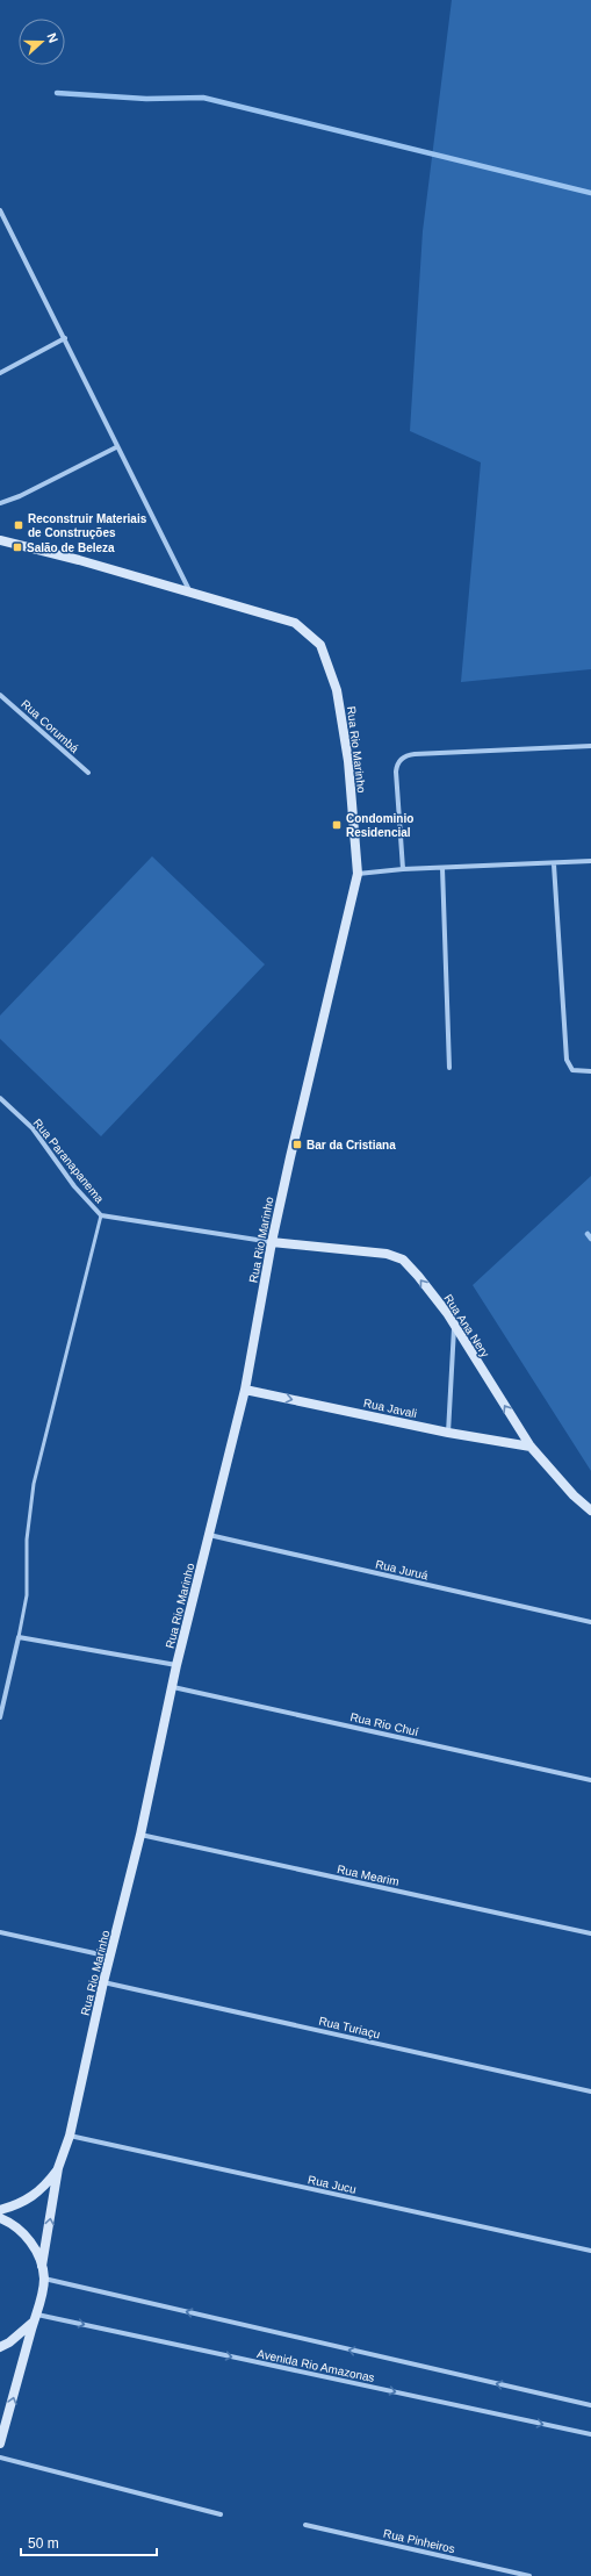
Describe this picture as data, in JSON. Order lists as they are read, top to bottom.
{
  "streets": {
    "street": [
      "Rua Corumbá",
      "Rua Rio Marinho",
      "Rua Paranapanema",
      "Rua Ana Nery",
      "Rua Javali",
      "Rua Juruá",
      "Rua Rio Chuí",
      "Rua Mearim",
      "Rua Turiaçu",
      "Rua Jucu",
      "Avenida Rio Amazonas",
      "Rua Pinheiros"
    ]
  },
  "crossings": [
    ["Rua Rio Marinho", "Rua Ana Nery"],
    ["Rua Rio Marinho", "Rua Javali"],
    ["Rua Rio Marinho", "Rua Juruá"],
    ["Rua Rio Marinho", "Rua Rio Chuí"],
    ["Rua Rio Marinho", "Rua Mearim"],
    ["Rua Rio Marinho", "Rua Turiaçu"],
    ["Rua Rio Marinho", "Rua Jucu"],
    ["Rua Ana Nery", "Rua Javali"]
  ],
  "one_way": ["Rua Ana Nery", "Rua Javali"],
  "places": {
    "transit": [
      "Reconstruir Materiais de Construções",
      "Salão de Beleza",
      "Condominio Residencial",
      "Bar da Cristiana"
    ]
  },
  "scale_bar": "50 m",
  "north": "right"
}
